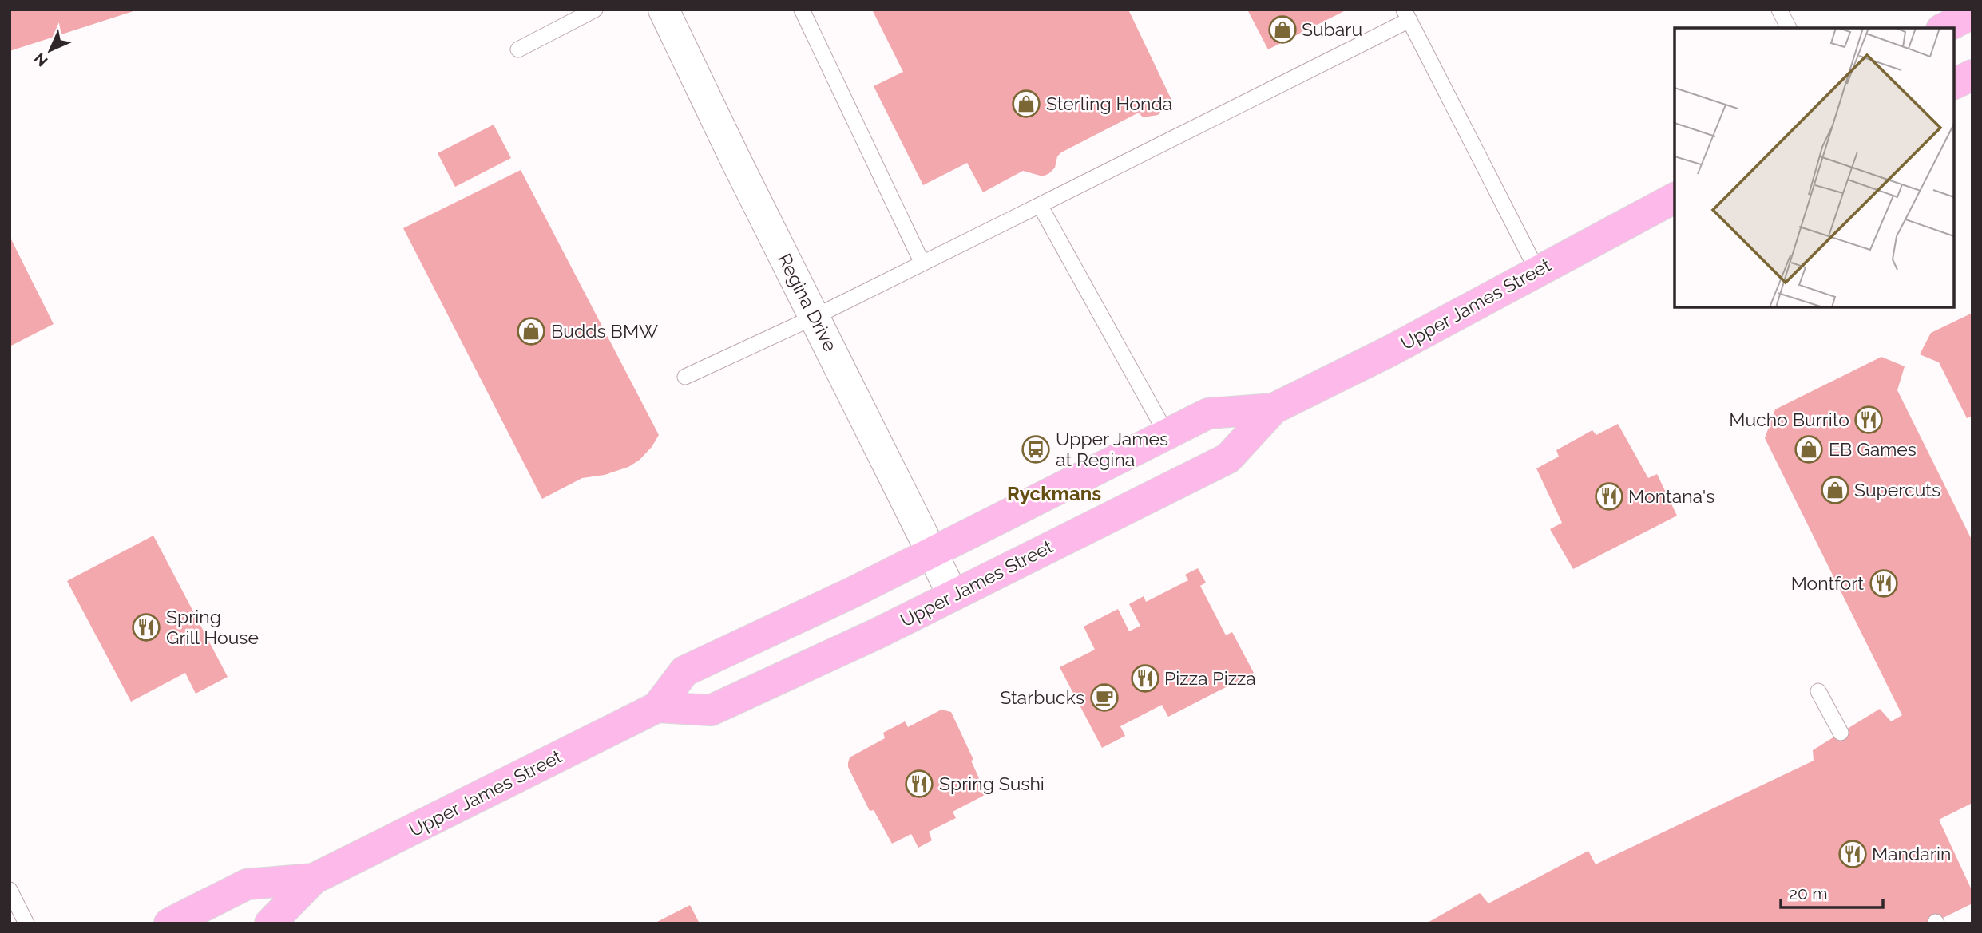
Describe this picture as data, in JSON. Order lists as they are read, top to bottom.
{
  "streets": {
    "main road": ["Upper James Street"],
    "street": ["Regina Drive"]
  },
  "crossings": [
    ["Regina Drive", "Upper James Street"]
  ],
  "districts": ["Ryckmans"],
  "places": {
    "shop": [
      "Subaru",
      "Sterling Honda",
      "Budds BMW",
      "EB Games",
      "Supercuts"
    ],
    "restaurant": [
      "Mucho Burrito",
      "Montana's",
      "Montfort",
      "Spring Grill House",
      "Pizza Pizza",
      "Spring Sushi",
      "Mandarin"
    ],
    "bus stop": ["Upper James at Regina"],
    "cafe": ["Starbucks"]
  },
  "scale_bar": "20 m",
  "north": "bottom left"
}
